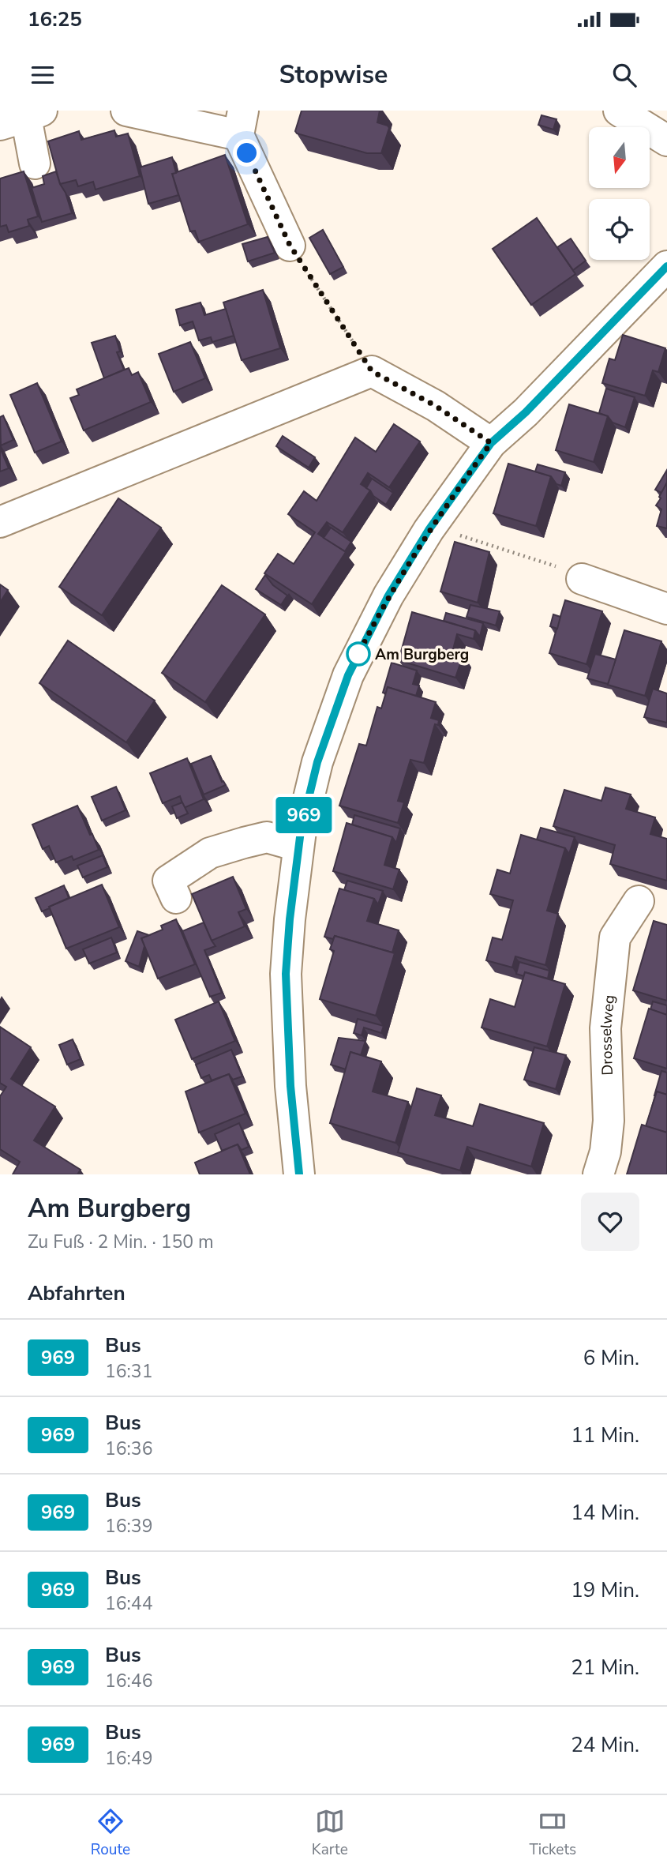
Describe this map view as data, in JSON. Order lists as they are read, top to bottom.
{
  "streets": {
    "street": ["Drosselweg"]
  },
  "places": ["Am Burgberg"],
  "lines": ["bus line 969"],
  "north": "bottom",
  "page": {
    "status": "16:25",
    "header": "Stopwise",
    "on_map": "969",
    "heading": [
      ["Am Burgberg", "Zu Fuß · 2 Min. · 150 m"],
      "Abfahrten"
    ],
    "list": [
      {
        "mark": "969",
        "name": "Bus",
        "note": "16:31",
        "value": "6 Min."
      },
      {
        "mark": "969",
        "name": "Bus",
        "note": "16:36",
        "value": "11 Min."
      },
      {
        "mark": "969",
        "name": "Bus",
        "note": "16:39",
        "value": "14 Min."
      },
      {
        "mark": "969",
        "name": "Bus",
        "note": "16:44",
        "value": "19 Min."
      },
      {
        "mark": "969",
        "name": "Bus",
        "note": "16:46",
        "value": "21 Min."
      },
      {
        "mark": "969",
        "name": "Bus",
        "note": "16:49",
        "value": "24 Min."
      }
    ],
    "tabs": ["Route", "Karte", "Tickets"]
  }
}
